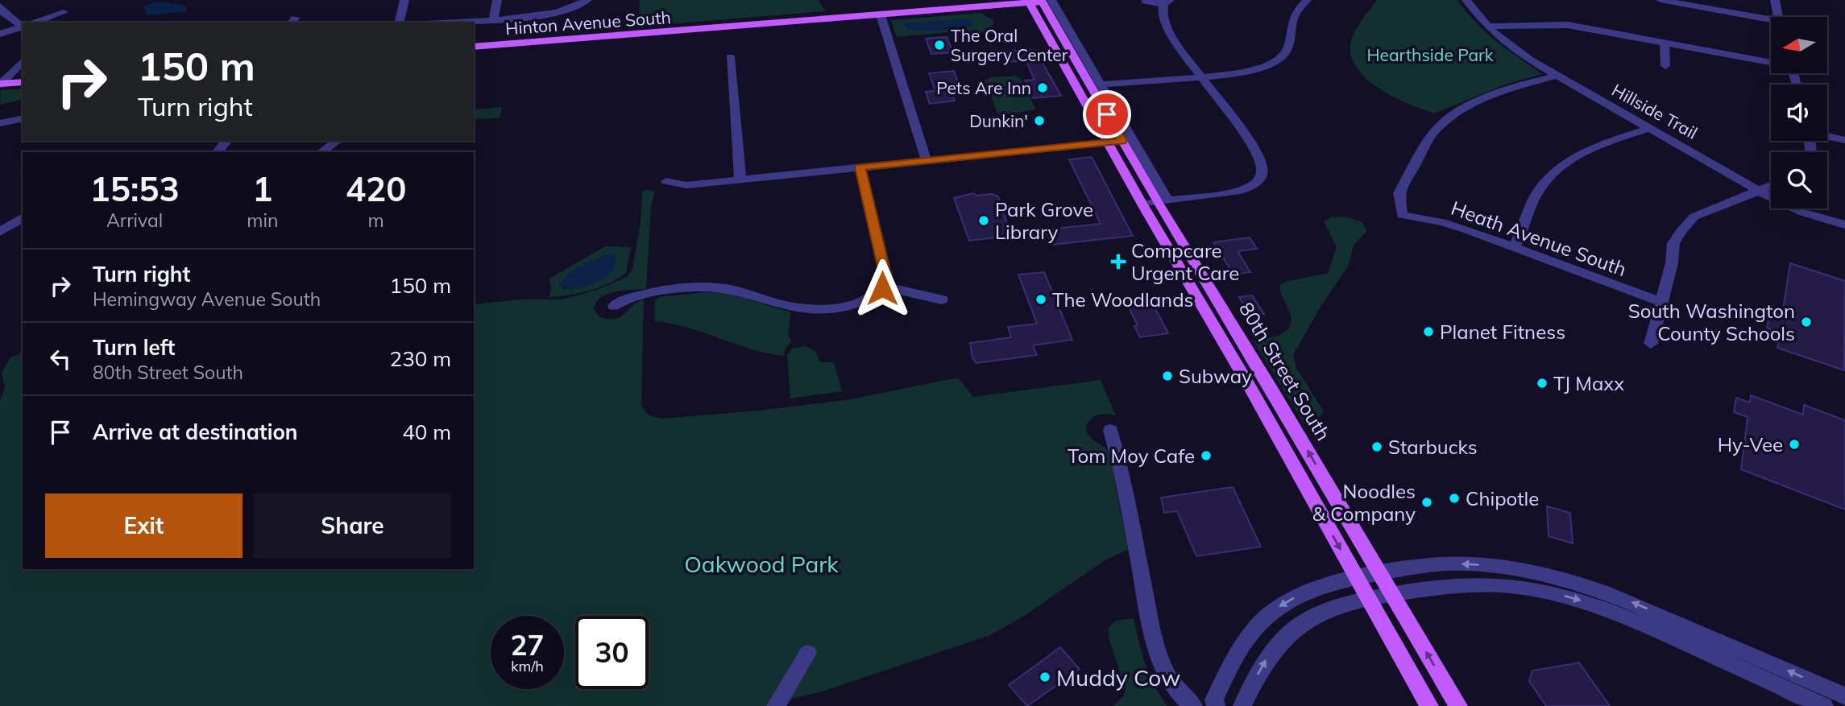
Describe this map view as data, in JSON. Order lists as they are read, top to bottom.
{
  "streets": {
    "main road": ["Hinton Avenue South", "80th Street South"],
    "street": ["Hillside Trail", "Heath Avenue South"]
  },
  "crossings": [
    ["Hinton Avenue South", "80th Street South"],
    ["Hillside Trail", "Heath Avenue South"]
  ],
  "parks": ["Hearthside Park", "Oakwood Park"],
  "places": {
    "other": [
      "The Oral Surgery Center",
      "Pets Are Inn",
      "Dunkin'",
      "Park Grove Library",
      "The Woodlands",
      "South Washington County Schools",
      "Planet Fitness",
      "Subway",
      "TJ Maxx",
      "Hy-Vee",
      "Starbucks",
      "Tom Moy Cafe",
      "Chipotle",
      "Noodles & Company",
      "Muddy Cow"
    ],
    "health": ["Compcare Urgent Care"]
  },
  "north": "left",
  "page": {
    "turn": ["150 m", "Turn right"],
    "eta": [
      "15:53",
      "Arrival",
      "1",
      "min",
      "420",
      "m"
    ],
    "list": [
      {
        "name": "Turn right",
        "note": "Hemingway Avenue South",
        "value": "150 m"
      },
      {
        "name": "Turn left",
        "note": "80th Street South",
        "value": "230 m"
      },
      {
        "name": "Arrive at destination",
        "value": "40 m"
      }
    ],
    "buttons": ["Exit", "Share"],
    "speed": "27 km/h",
    "limit": "30"
  }
}
